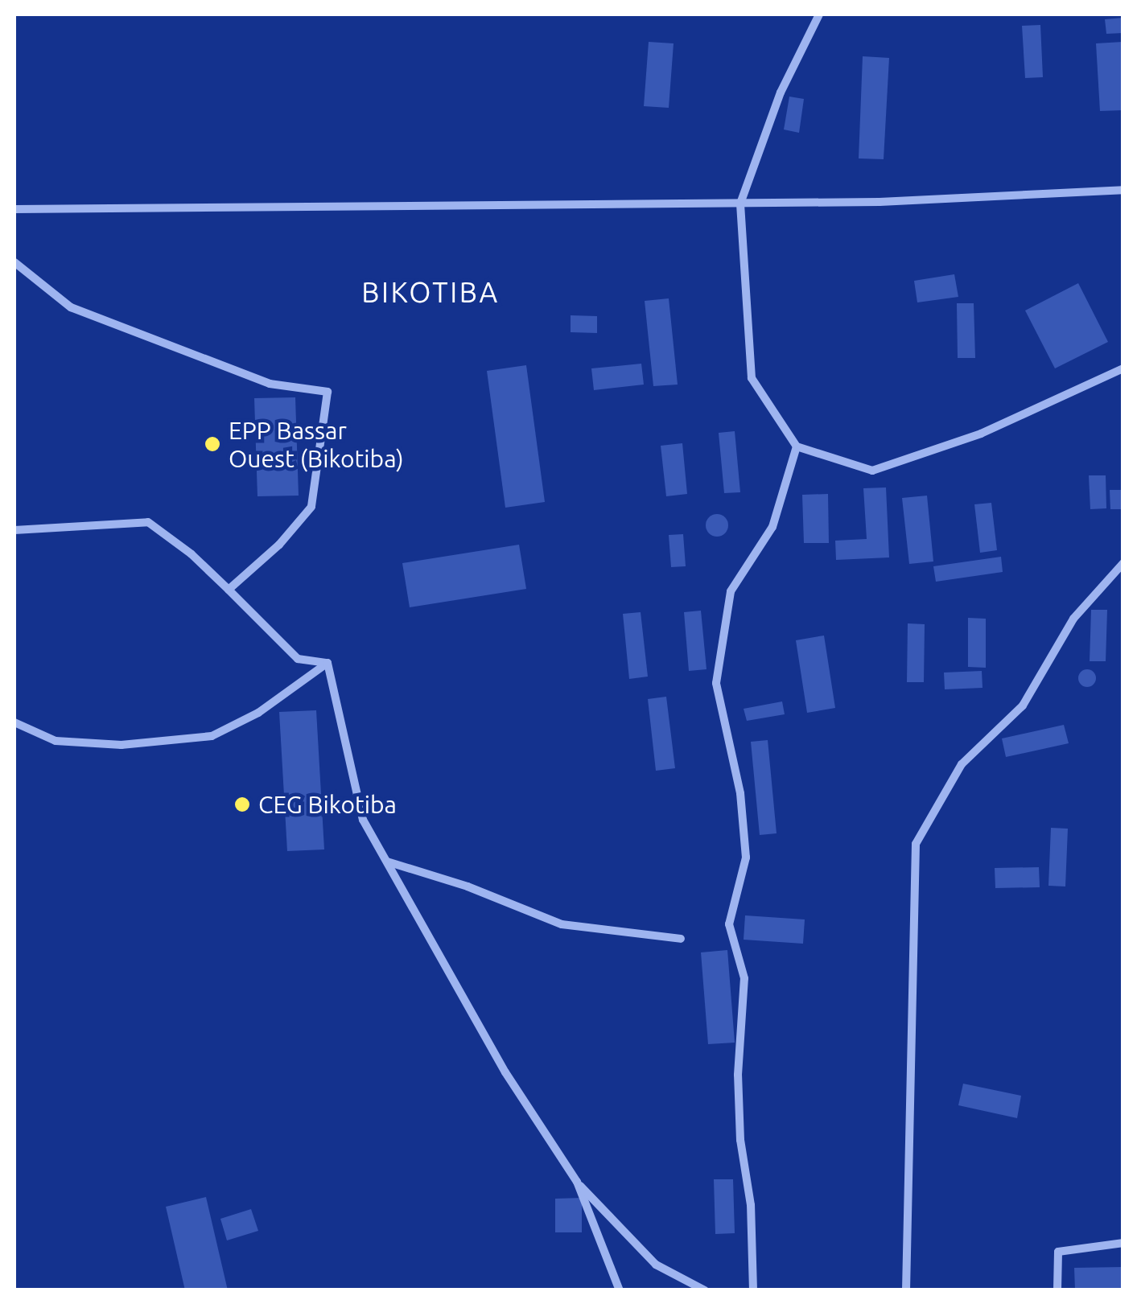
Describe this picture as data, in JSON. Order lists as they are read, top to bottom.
{
  "districts": ["BIKOTIBA"],
  "places": ["EPP Bassar Ouest (Bikotiba)", "CEG Bikotiba"]
}
